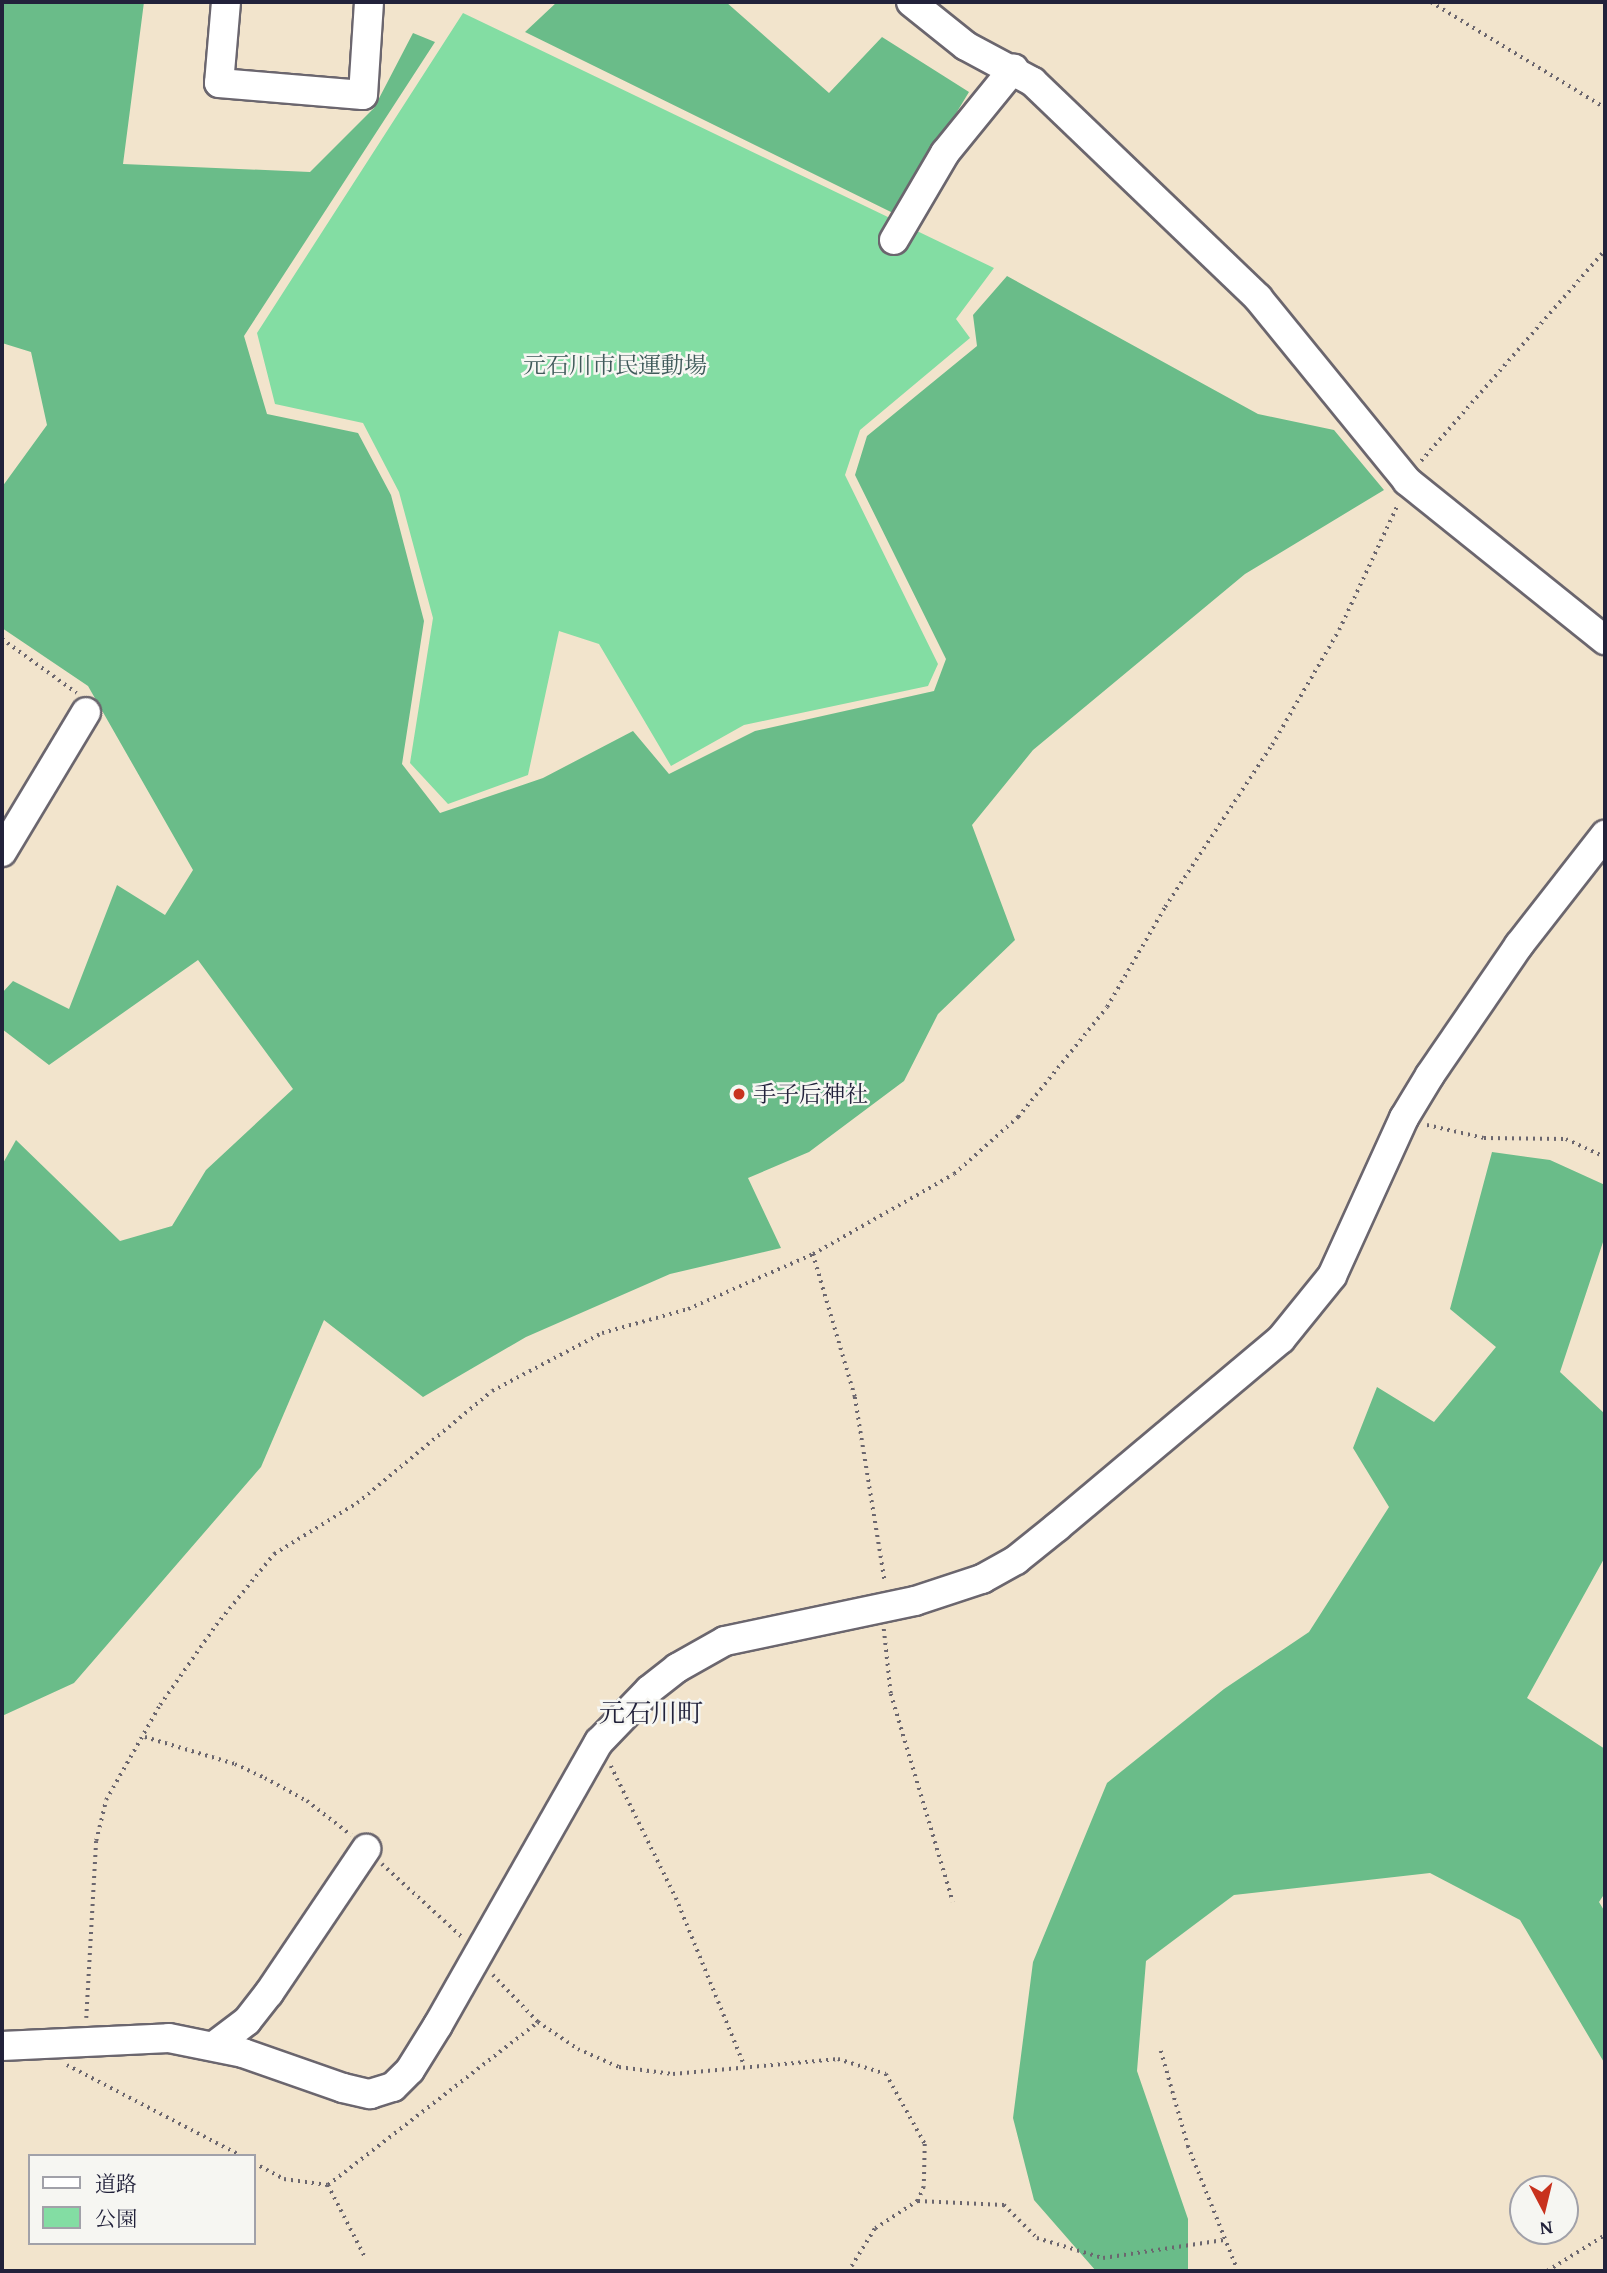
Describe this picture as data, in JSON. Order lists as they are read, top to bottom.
{
  "districts": ["元石川町"],
  "parks": ["元石川市民運動場"],
  "places": ["手子后神社"],
  "legend": ["道路", "公園"],
  "north": "bottom"
}
